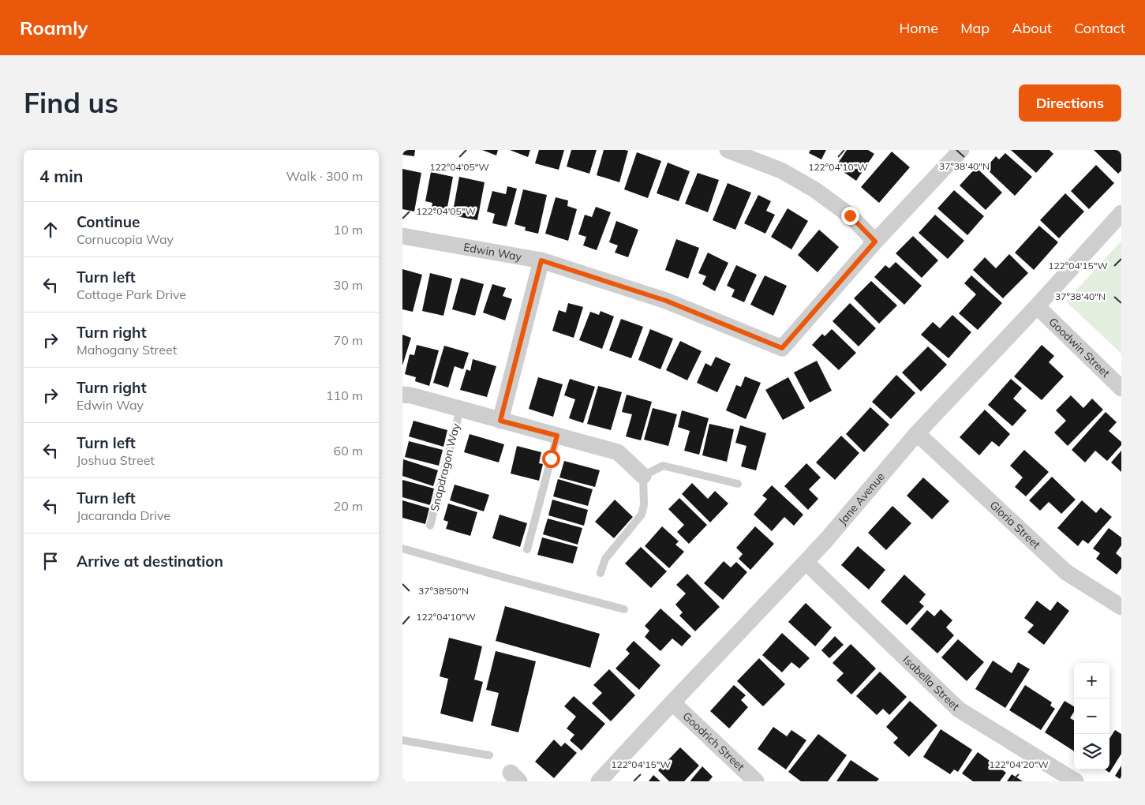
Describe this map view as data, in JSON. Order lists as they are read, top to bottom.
{
  "streets": {
    "street": [
      "Edwin Way",
      "Goodwin Street",
      "Jane Avenue",
      "Gloria Street",
      "Isabella Street",
      "Goodrich Street"
    ],
    "lane": ["Snapdragon Way"]
  },
  "crossings": [
    ["Goodwin Street", "Jane Avenue"],
    ["Jane Avenue", "Gloria Street"],
    ["Jane Avenue", "Isabella Street"],
    ["Jane Avenue", "Goodrich Street"]
  ],
  "page": {
    "header": "Roamly",
    "nav": [
      "Home",
      "Map",
      "About",
      "Contact"
    ],
    "buttons": "Directions",
    "title": "Find us",
    "heading": ["4 min", "Walk · 300 m"],
    "list": [
      ["Continue", "Cornucopia Way", "10 m"],
      ["Turn left", "Cottage Park Drive", "30 m"],
      ["Turn right", "Mahogany Street", "70 m"],
      ["Turn right", "Edwin Way", "110 m"],
      ["Turn left", "Joshua Street", "60 m"],
      ["Turn left", "Jacaranda Drive", "20 m"],
      "Arrive at destination"
    ],
    "map_buttons": ["+", "−"]
  },
  "coordinates": [
    "37°38'40\"N",
    "122°04'05\"W",
    "122°04'10\"W",
    "122°04'15\"W",
    "37°38'50\"N",
    "122°04'20\"W"
  ]
}
